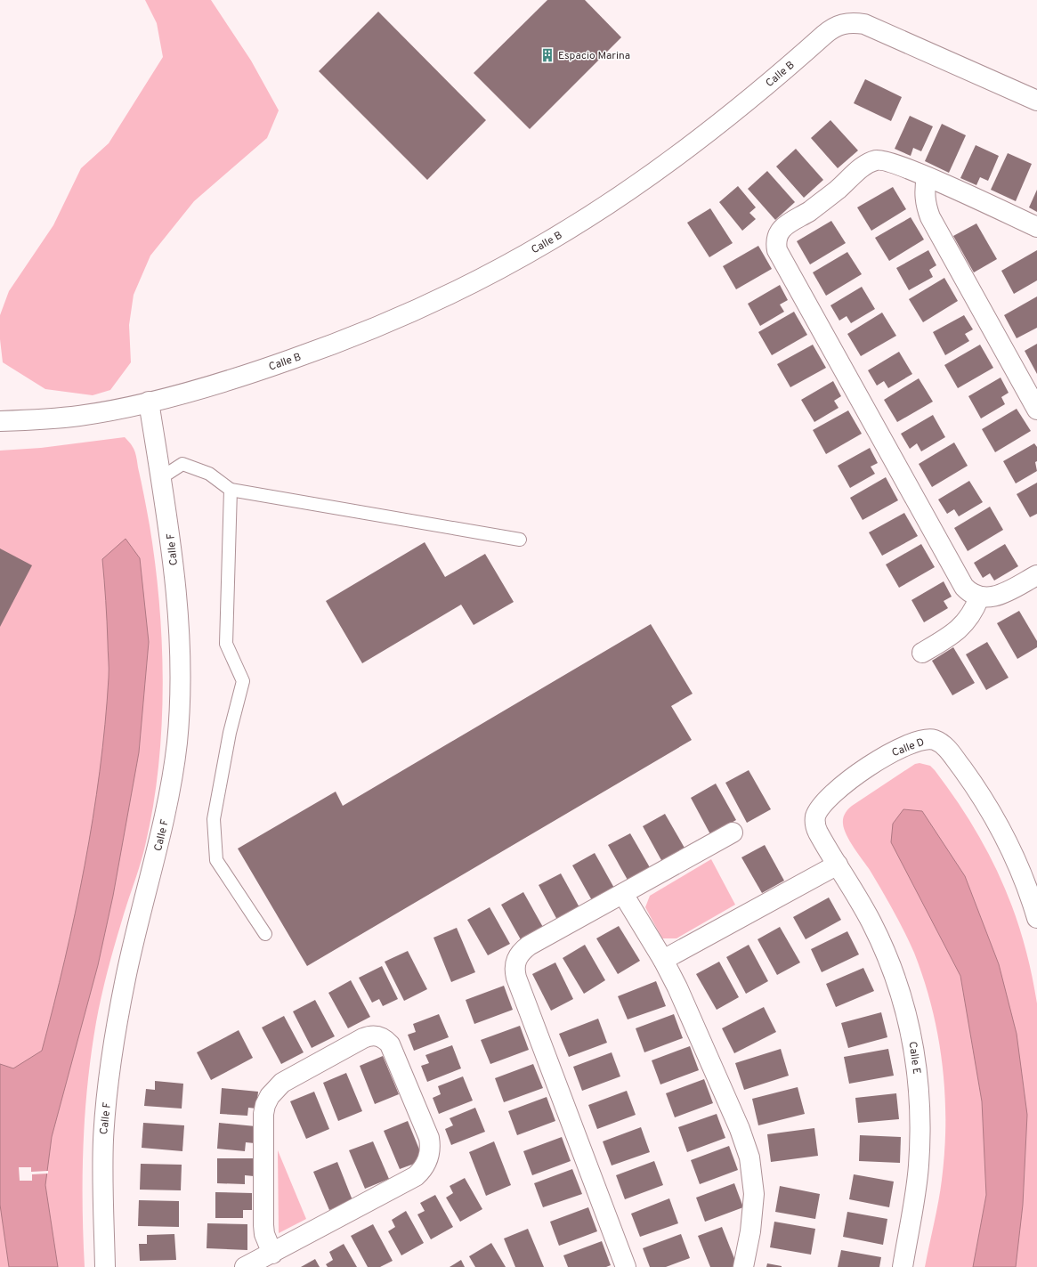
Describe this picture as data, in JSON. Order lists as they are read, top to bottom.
{
  "streets": {
    "street": [
      "Calle B",
      "Calle F",
      "Calle D",
      "Calle E"
    ]
  },
  "crossings": [
    ["Calle B", "Calle F"],
    ["Calle D", "Calle E"]
  ],
  "places": {
    "building": ["Espacio Marina"]
  }
}
